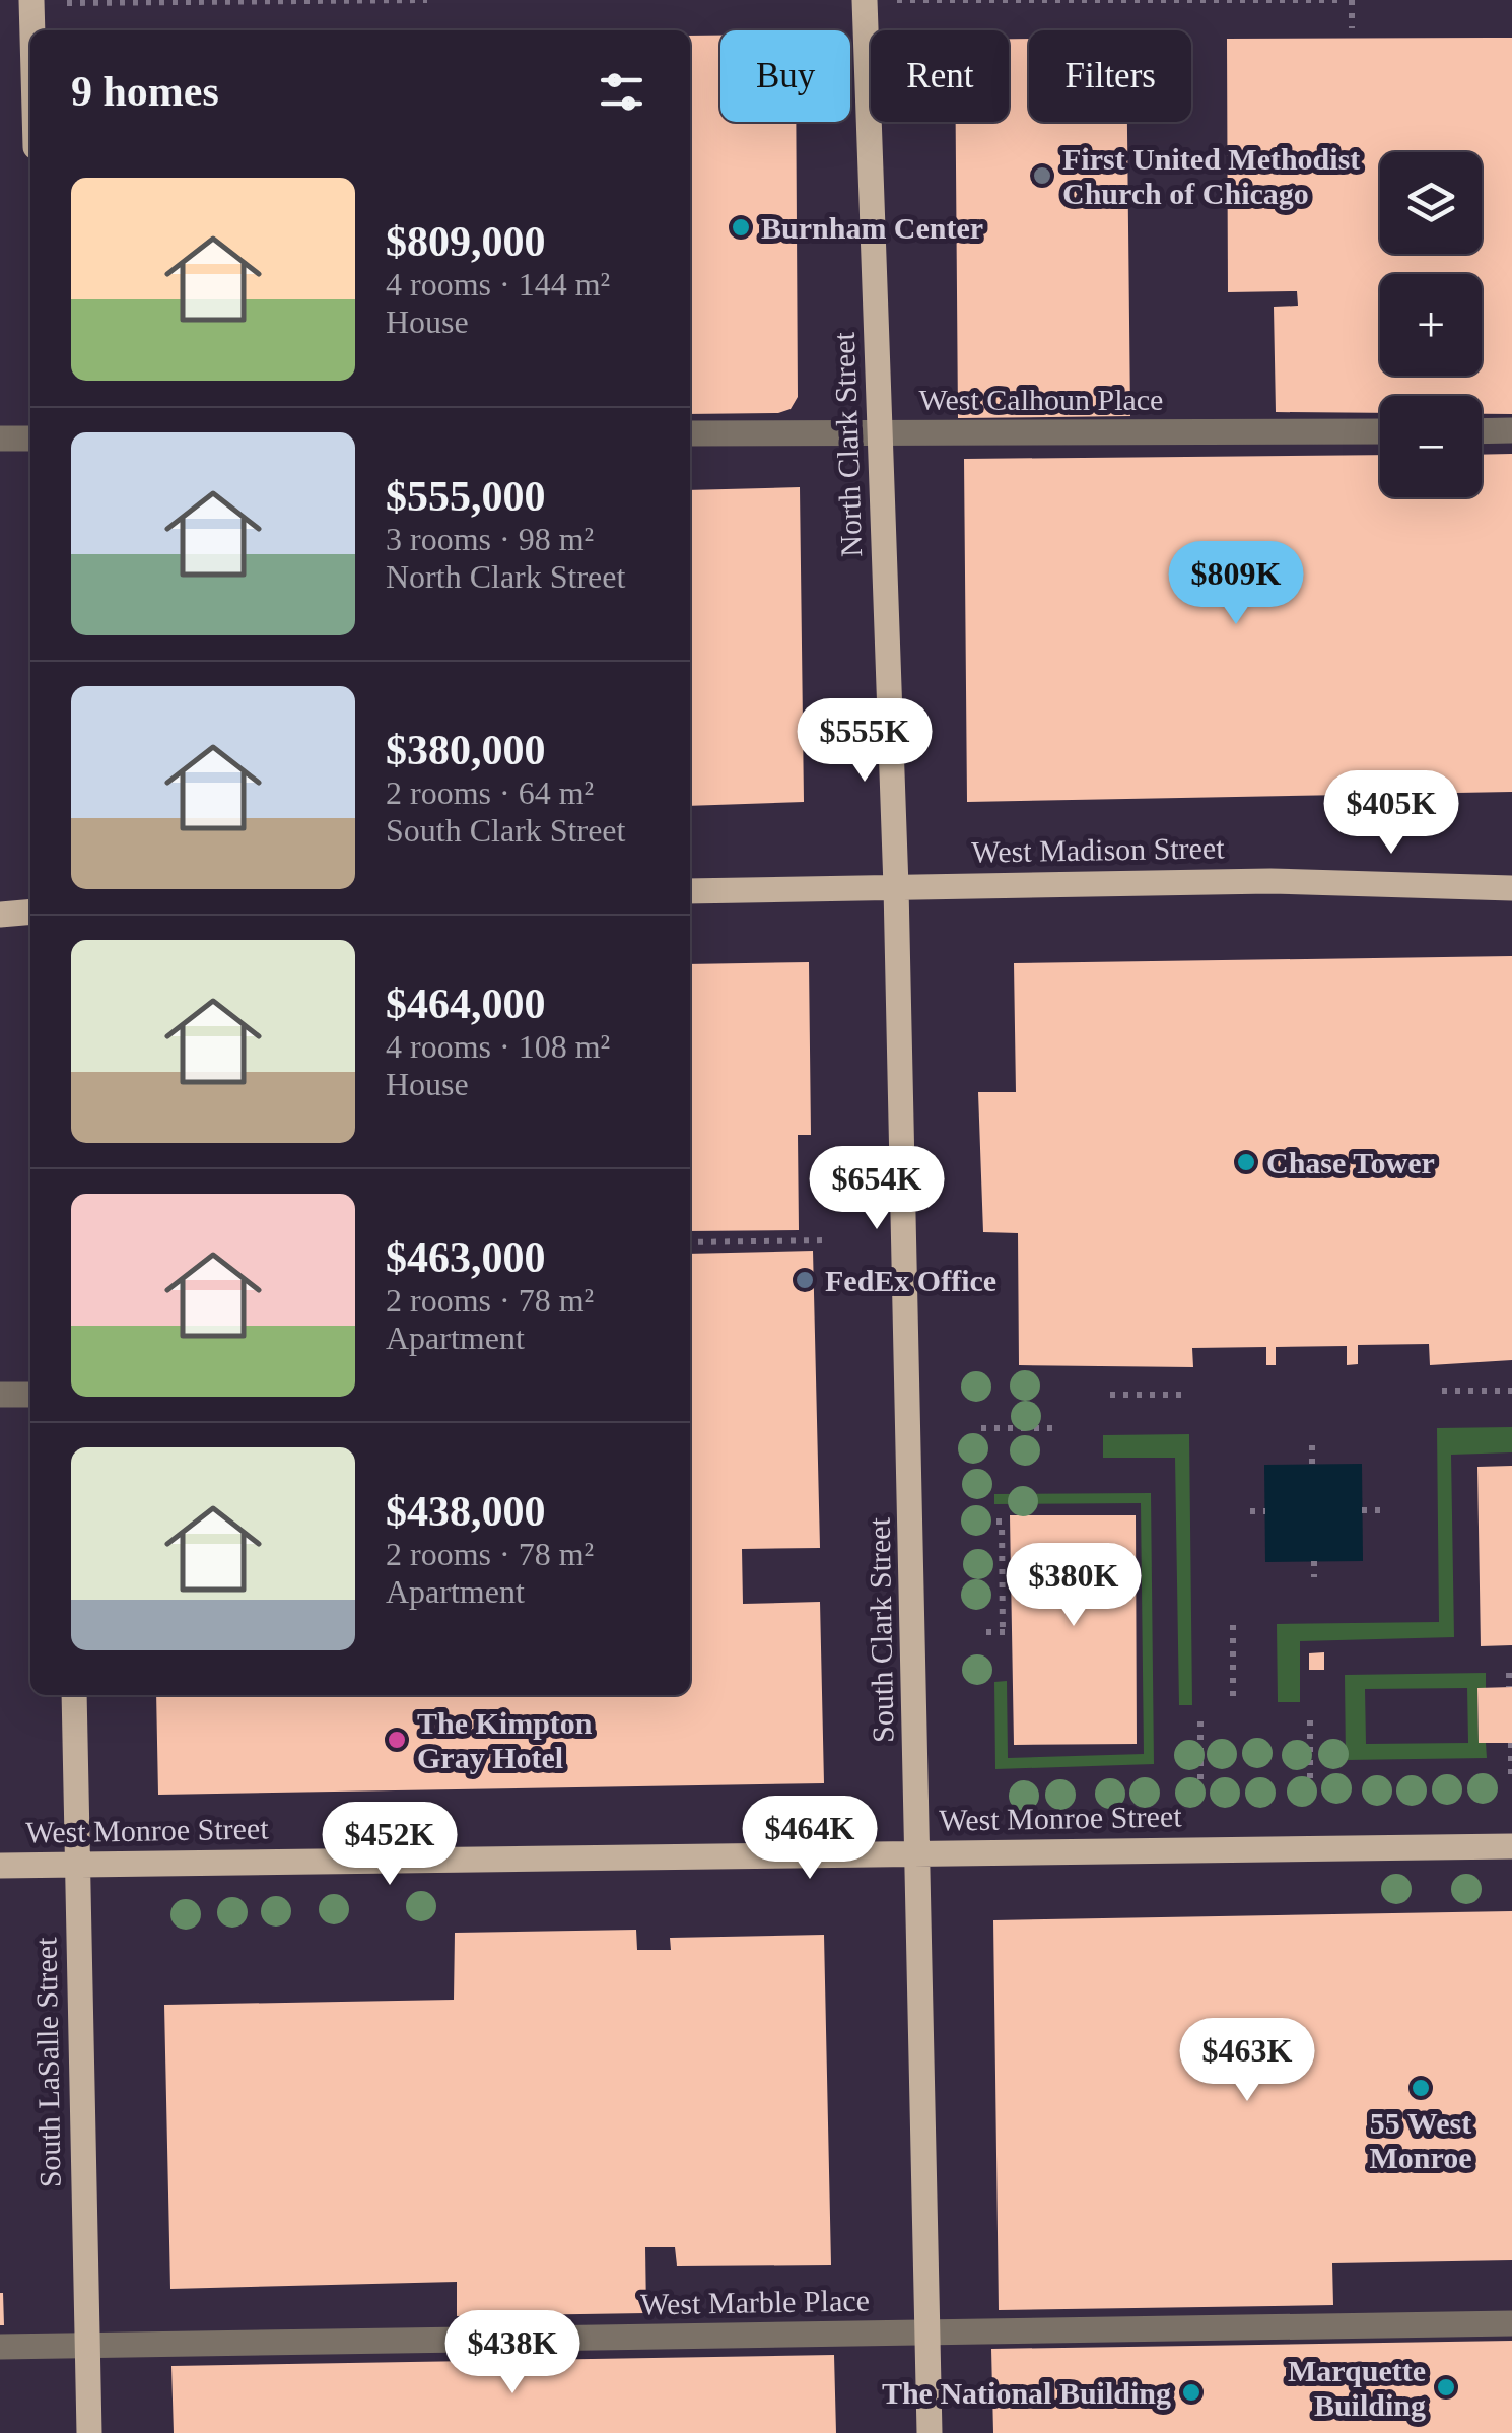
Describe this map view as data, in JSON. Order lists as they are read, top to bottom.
{
  "streets": {
    "main road": [
      "North Clark Street",
      "West Madison Street",
      "South Clark Street",
      "West Monroe Street",
      "South LaSalle Street"
    ],
    "lane": ["West Calhoun Place", "West Marble Place"]
  },
  "crossings": [
    ["West Calhoun Place", "North Clark Street"],
    ["North Clark Street", "West Madison Street"],
    ["North Clark Street", "South Clark Street"],
    ["West Madison Street", "South Clark Street"],
    ["South Clark Street", "West Monroe Street"],
    ["South Clark Street", "West Marble Place"],
    ["West Monroe Street", "South LaSalle Street"],
    ["South LaSalle Street", "West Marble Place"]
  ],
  "places": [
    "First United Methodist Church of Chicago",
    "Burnham Center",
    "Chase Tower",
    "FedEx Office",
    "The Kimpton Gray Hotel",
    "55 West Monroe",
    "Marquette Building",
    "The National Building"
  ],
  "page": {
    "chip": ["Buy", "Rent", "Filters"],
    "heading": "9 homes",
    "map_buttons": ["+", "−"],
    "list": [
      {
        "name": "$809,000",
        "note": "4 rooms · 144 m² · House"
      },
      {
        "name": "$555,000",
        "note": "3 rooms · 98 m² · North Clark Street"
      },
      {
        "name": "$380,000",
        "note": "2 rooms · 64 m² · South Clark Street"
      },
      {
        "name": "$464,000",
        "note": "4 rooms · 108 m² · House"
      },
      {
        "name": "$463,000",
        "note": "2 rooms · 78 m² · Apartment"
      },
      {
        "name": "$438,000",
        "note": "2 rooms · 78 m² · Apartment"
      }
    ],
    "price": [
      "$809K",
      "$555K",
      "$405K",
      "$654K",
      "$380K",
      "$464K",
      "$452K",
      "$463K",
      "$438K"
    ]
  }
}
